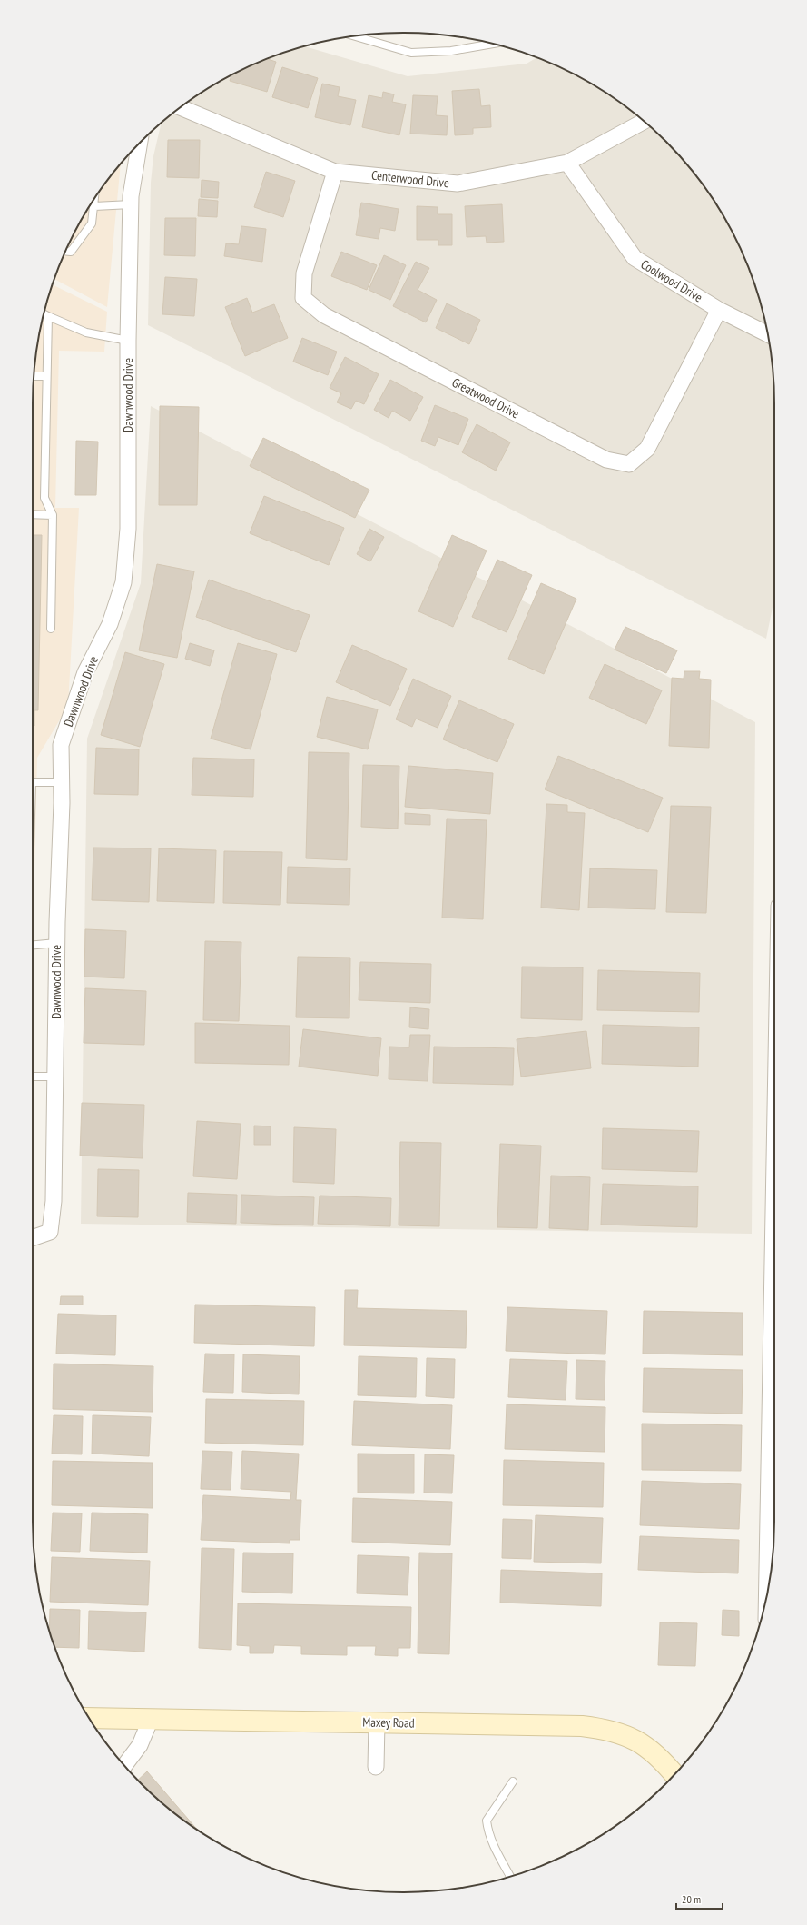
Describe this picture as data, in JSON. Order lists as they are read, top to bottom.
{
  "streets": {
    "street": [
      "Centerwood Drive",
      "Coolwood Drive",
      "Dawnwood Drive",
      "Greatwood Drive",
      "Maxey Road"
    ]
  },
  "crossings": [
    ["Centerwood Drive", "Coolwood Drive"],
    ["Centerwood Drive", "Greatwood Drive"],
    ["Coolwood Drive", "Greatwood Drive"]
  ],
  "scale_bar": "20 m"
}
